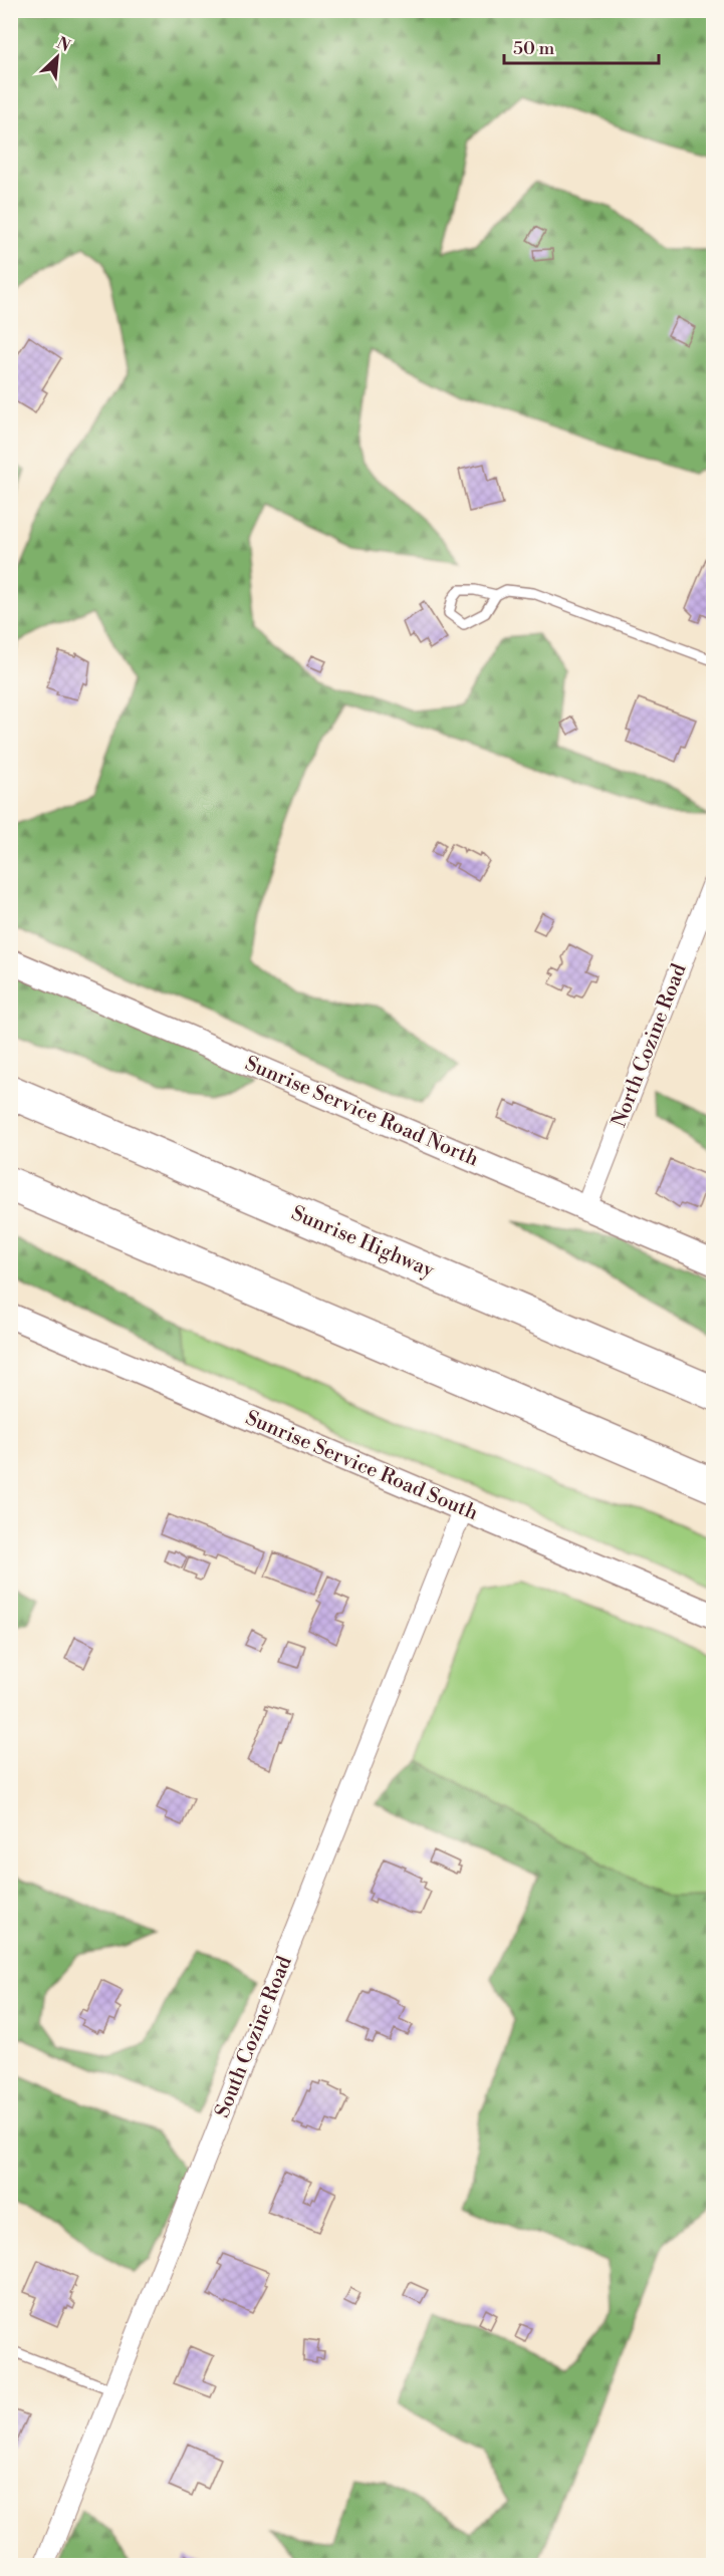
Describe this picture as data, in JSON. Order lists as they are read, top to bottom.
{
  "streets": {
    "highway": ["Sunrise Highway"],
    "street": [
      "North Cozine Road",
      "Sunrise Service Road North",
      "Sunrise Service Road South",
      "South Cozine Road"
    ]
  },
  "crossings": [
    ["North Cozine Road", "Sunrise Service Road North"],
    ["Sunrise Service Road South", "South Cozine Road"]
  ],
  "scale_bar": "50 m",
  "north": "top right"
}
